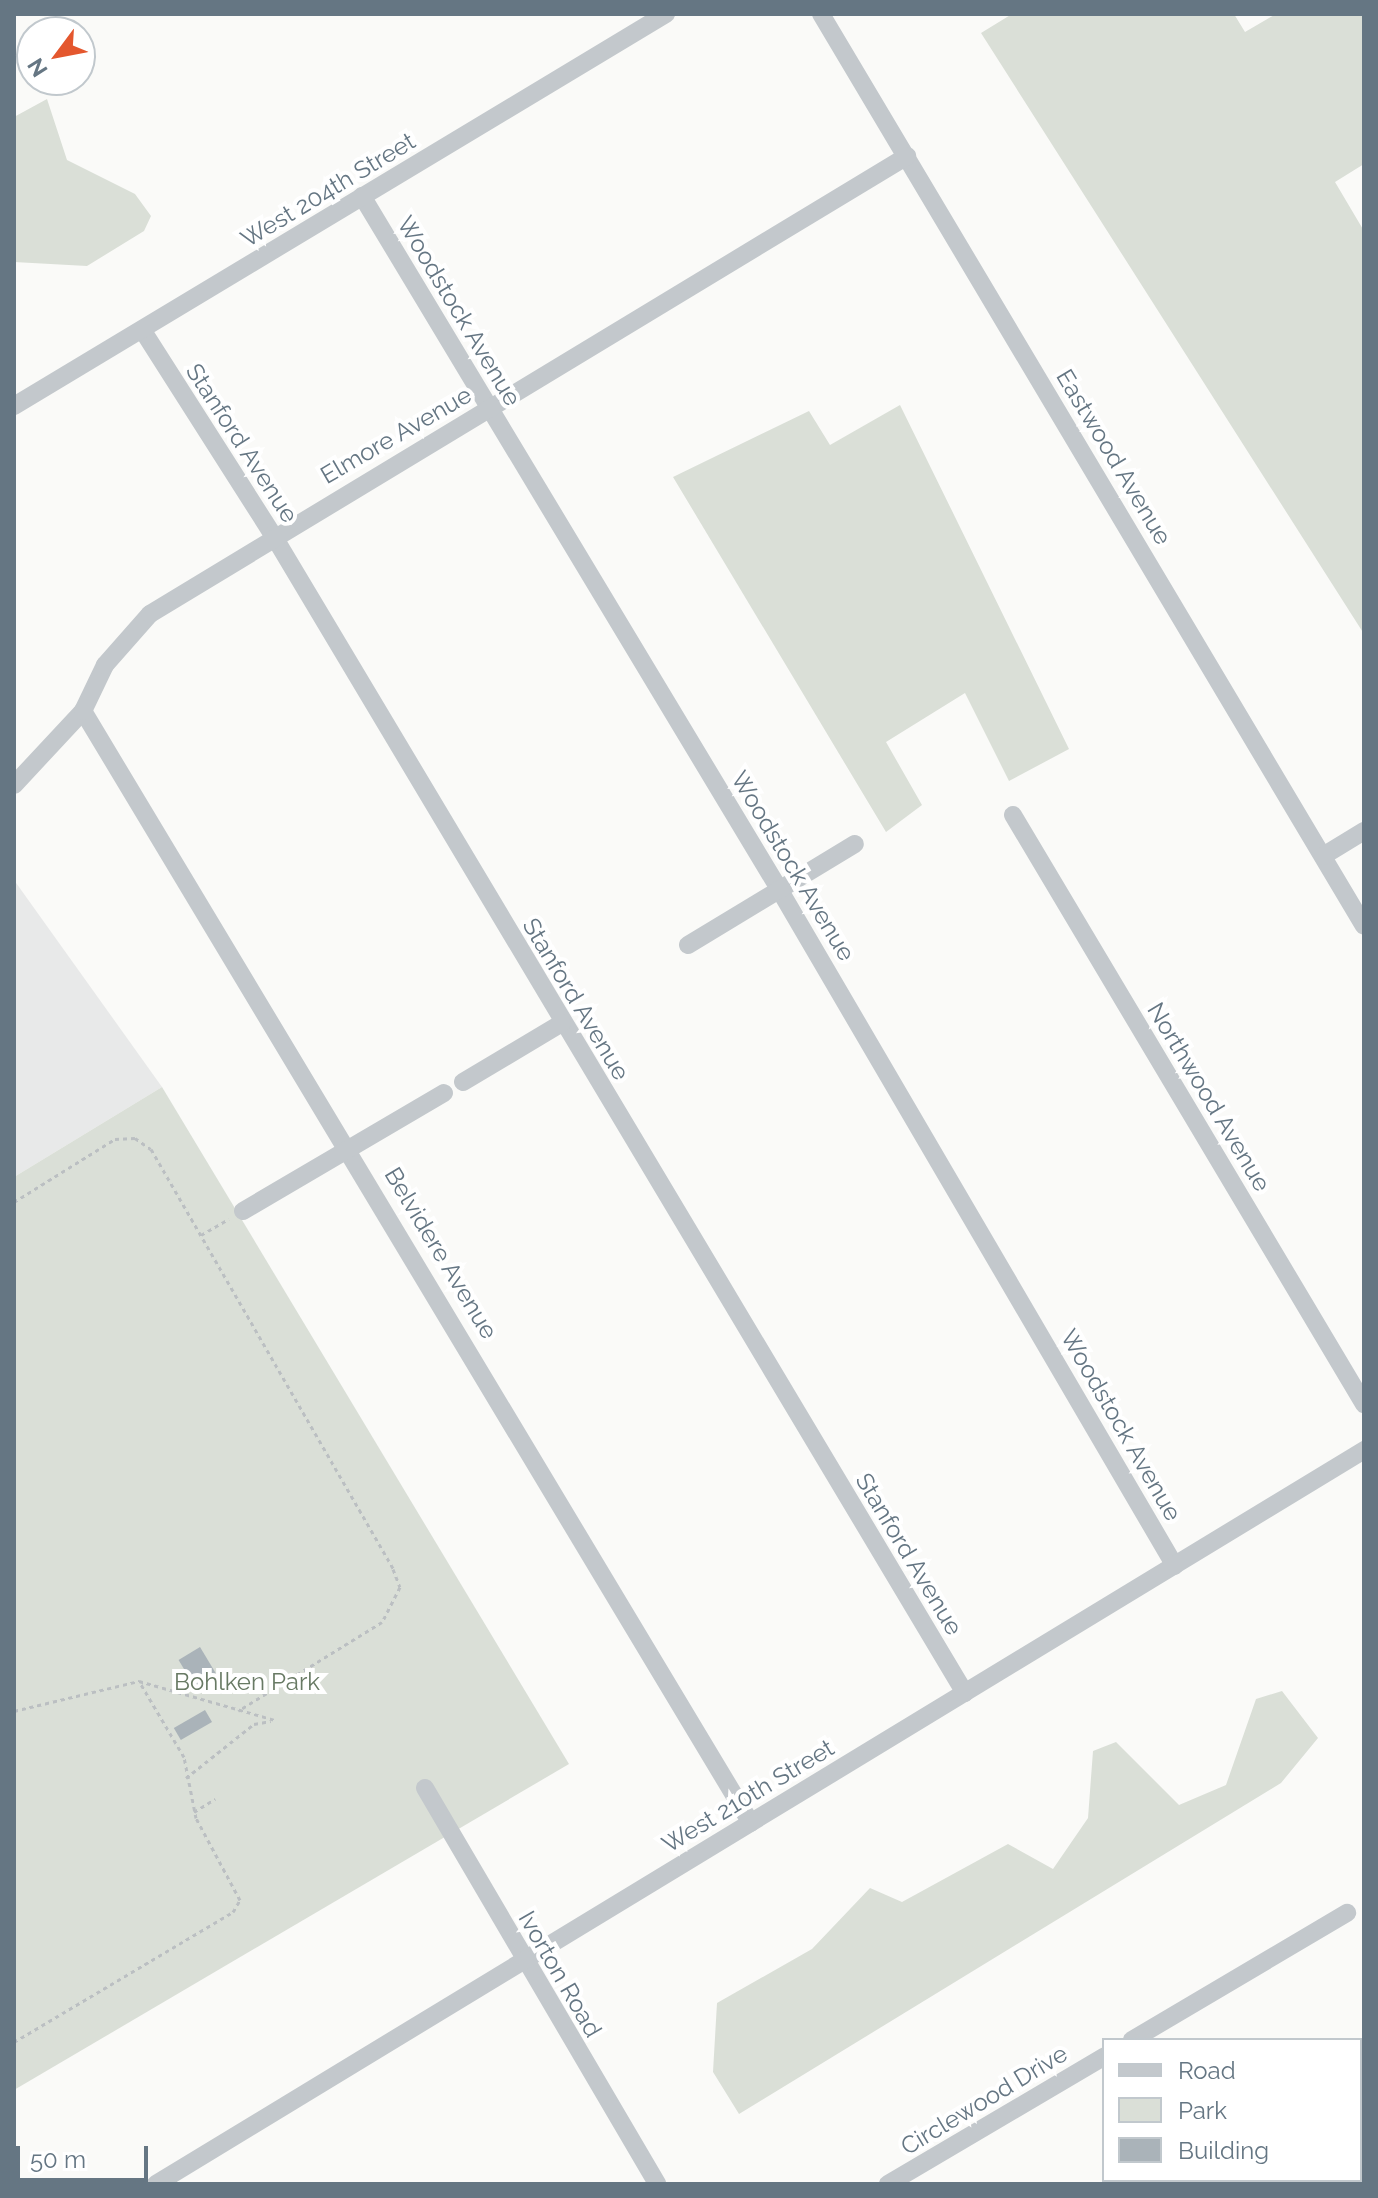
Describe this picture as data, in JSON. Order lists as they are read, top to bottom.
{
  "streets": {
    "street": [
      "West 204th Street",
      "Woodstock Avenue",
      "Elmore Avenue",
      "Stanford Avenue",
      "Eastwood Avenue",
      "Northwood Avenue",
      "Belvidere Avenue",
      "West 210th Street",
      "Ivorton Road",
      "Circlewood Drive"
    ]
  },
  "crossings": [
    ["West 204th Street", "Woodstock Avenue"],
    ["West 204th Street", "Stanford Avenue"],
    ["Woodstock Avenue", "Elmore Avenue"],
    ["Woodstock Avenue", "West 210th Street"],
    ["Elmore Avenue", "Stanford Avenue"],
    ["Elmore Avenue", "Eastwood Avenue"],
    ["Elmore Avenue", "Belvidere Avenue"],
    ["Stanford Avenue", "West 210th Street"],
    ["Belvidere Avenue", "West 210th Street"],
    ["West 210th Street", "Ivorton Road"]
  ],
  "parks": ["Bohlken Park"],
  "legend": ["Road", "Park", "Building"],
  "scale_bar": "50 m",
  "north": "bottom left"
}
